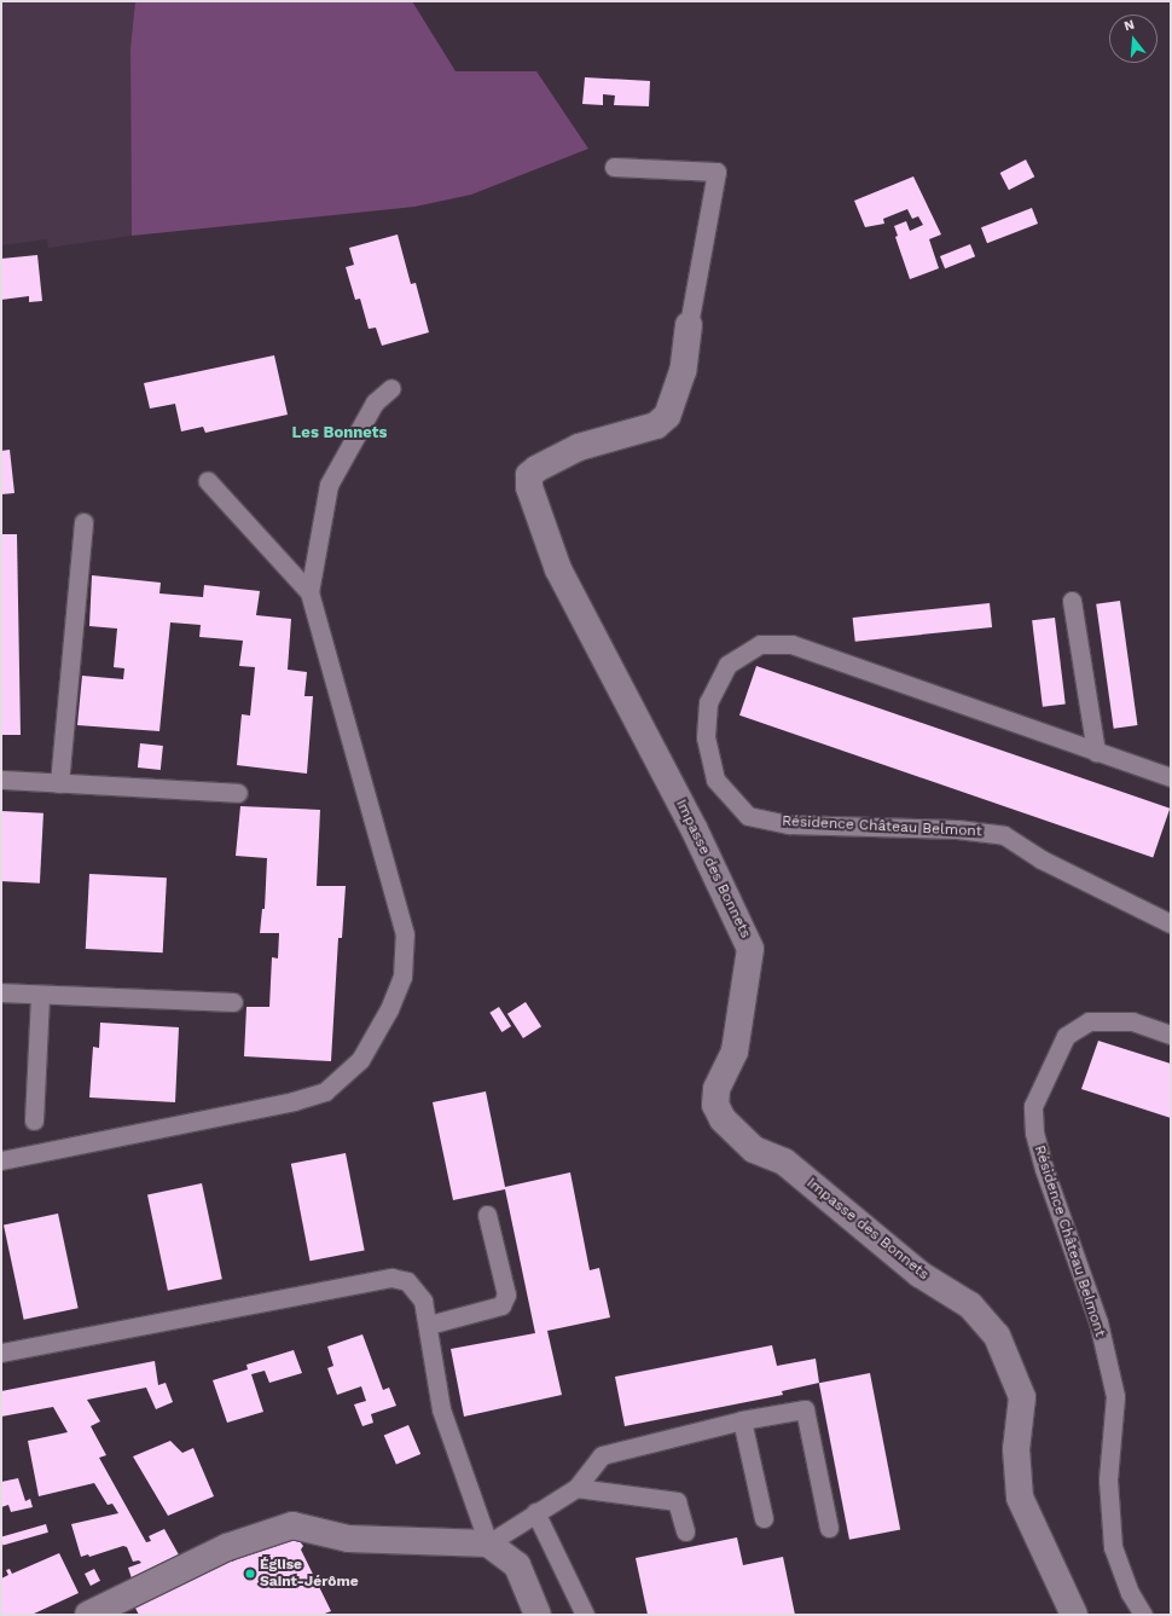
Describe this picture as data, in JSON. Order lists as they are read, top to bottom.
{
  "streets": {
    "street": ["Impasse des Bonnets"],
    "lane": ["Résidence Château Belmont"]
  },
  "districts": ["Les Bonnets"],
  "places": ["Église Saint-Jérôme"],
  "north": "top"
}
